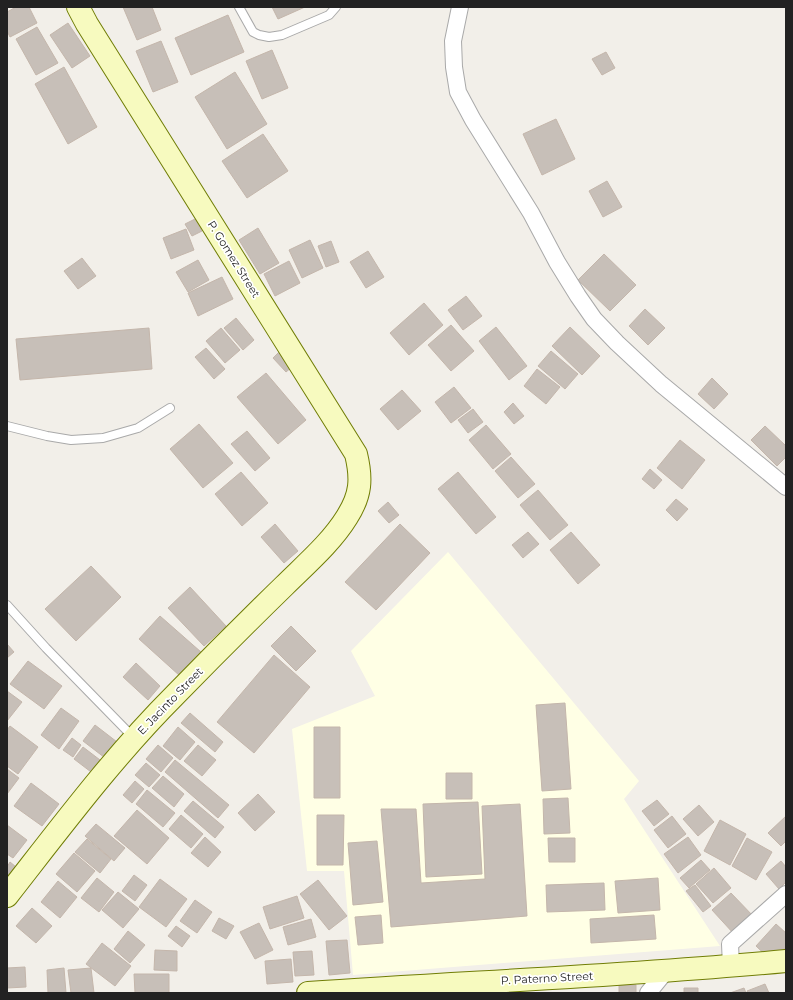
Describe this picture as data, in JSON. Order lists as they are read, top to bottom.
{
  "streets": {
    "main road": ["P. Gomez Street", "E. Jacinto Street", "P. Paterno Street"]
  },
  "crossings": [
    ["P. Gomez Street", "E. Jacinto Street"]
  ]
}
